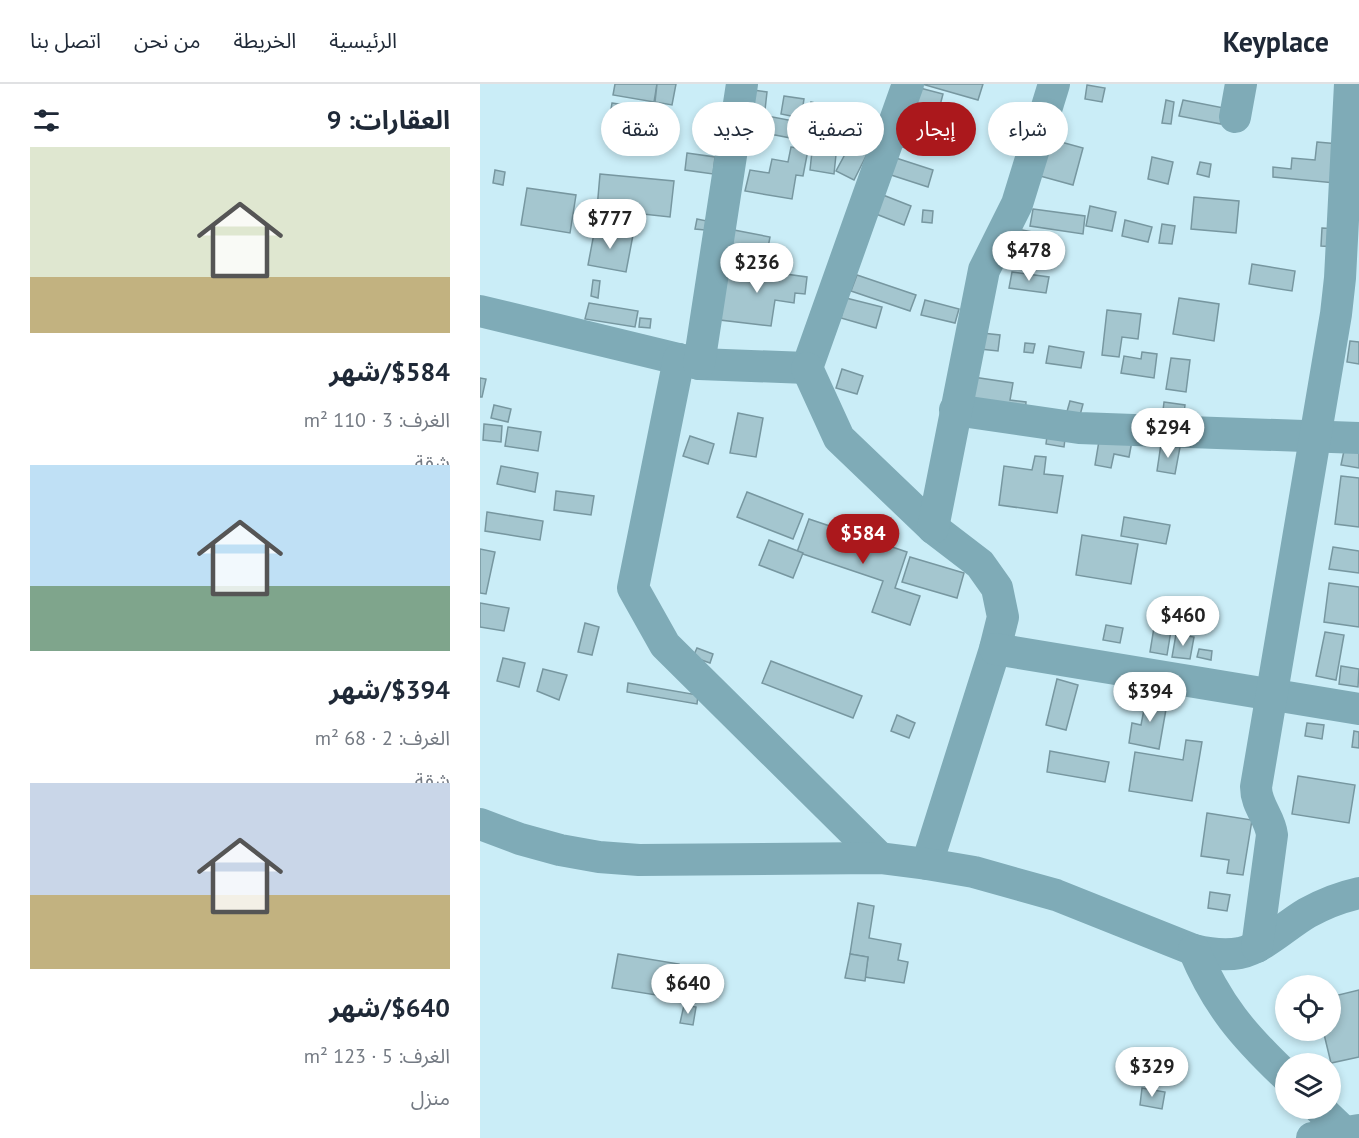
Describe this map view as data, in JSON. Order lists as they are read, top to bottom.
{
  "page": {
    "header": "Keyplace",
    "nav": [
      "الرئيسية",
      "الخريطة",
      "من نحن",
      "اتصل بنا"
    ],
    "heading": "العقارات: 9",
    "chip": [
      "شراء",
      "إيجار",
      "تصفية",
      "جديد",
      "شقة"
    ],
    "list": [
      {
        "name": "$584/شهر",
        "note": "الغرف: 3 · 110 m² · شقة"
      },
      {
        "name": "$394/شهر",
        "note": "الغرف: 2 · 68 m² · شقة"
      },
      {
        "name": "$640/شهر",
        "note": "الغرف: 5 · 123 m² · منزل"
      }
    ],
    "price": [
      "$777",
      "$478",
      "$236",
      "$294",
      "$584",
      "$460",
      "$394",
      "$640",
      "$329"
    ]
  }
}
